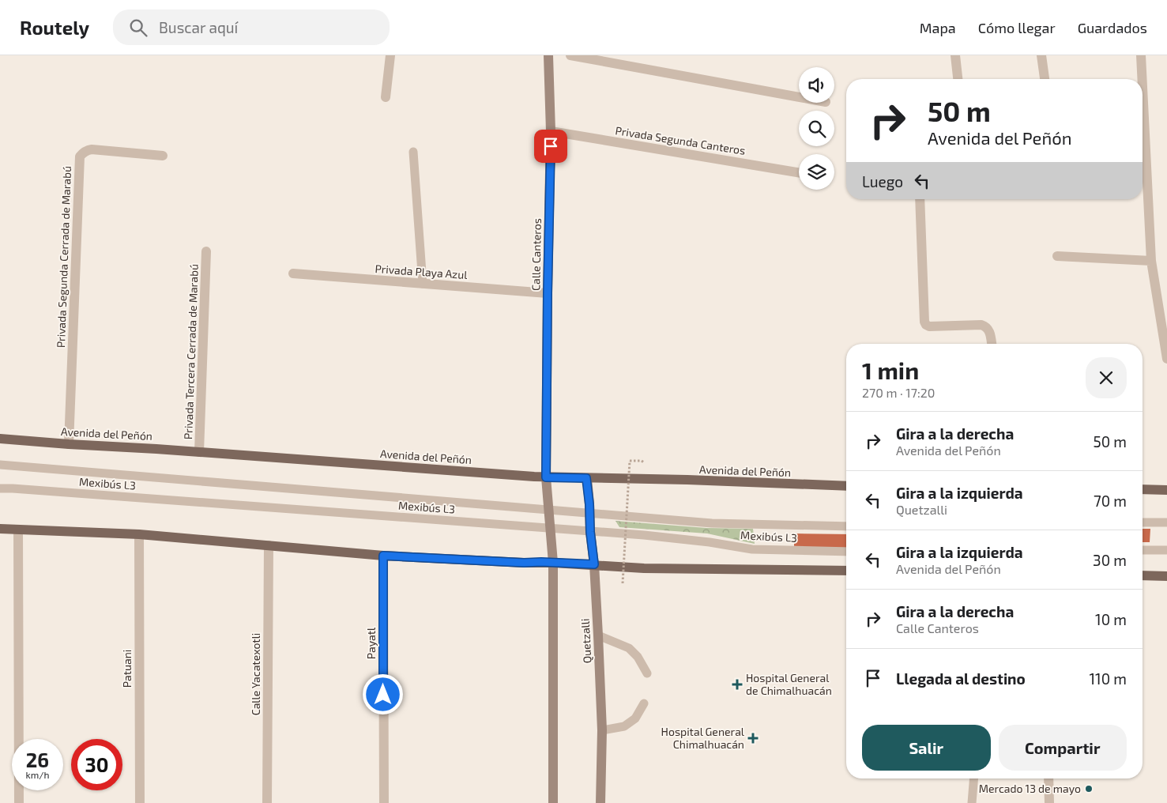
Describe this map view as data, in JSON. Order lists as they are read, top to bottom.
{
  "streets": {
    "main road": ["Calle Canteros", "Avenida del Peñón", "Quetzalli"],
    "street": [
      "Privada Segunda Canteros",
      "Privada Segunda Cerrada de Marabú",
      "Privada Playa Azul",
      "Privada Tercera Cerrada de Marabú",
      "Payatl",
      "Patuani",
      "Calle Yacatexotli"
    ],
    "lane": ["Mexibús L3"]
  },
  "crossings": [
    ["Privada Segunda Canteros", "Calle Canteros"],
    ["Calle Canteros", "Privada Playa Azul"],
    ["Calle Canteros", "Avenida del Peñón"],
    ["Calle Canteros", "Mexibús L3"],
    ["Privada Segunda Cerrada de Marabú", "Avenida del Peñón"],
    ["Privada Tercera Cerrada de Marabú", "Avenida del Peñón"],
    ["Avenida del Peñón", "Quetzalli"],
    ["Mexibús L3", "Quetzalli"]
  ],
  "places": {
    "health": ["Hospital General de Chimalhuacán", "Hospital General Chimalhuacán"],
    "other": ["Mercado 13 de mayo"]
  },
  "page": {
    "header": "Routely",
    "search": "Buscar aquí",
    "nav": ["Mapa", "Cómo llegar", "Guardados"],
    "turn": ["50 m", "Avenida del Peñón"],
    "then": "Luego",
    "heading": ["1 min", "270 m · 17:20"],
    "list": [
      {
        "name": "Gira a la derecha",
        "note": "Avenida del Peñón",
        "value": "50 m"
      },
      {
        "name": "Gira a la izquierda",
        "note": "Quetzalli",
        "value": "70 m"
      },
      {
        "name": "Gira a la izquierda",
        "note": "Avenida del Peñón",
        "value": "30 m"
      },
      {
        "name": "Gira a la derecha",
        "note": "Calle Canteros",
        "value": "10 m"
      },
      {
        "name": "Llegada al destino",
        "value": "110 m"
      }
    ],
    "buttons": ["Salir", "Compartir"],
    "speed": "26 km/h",
    "limit": "30"
  }
}
